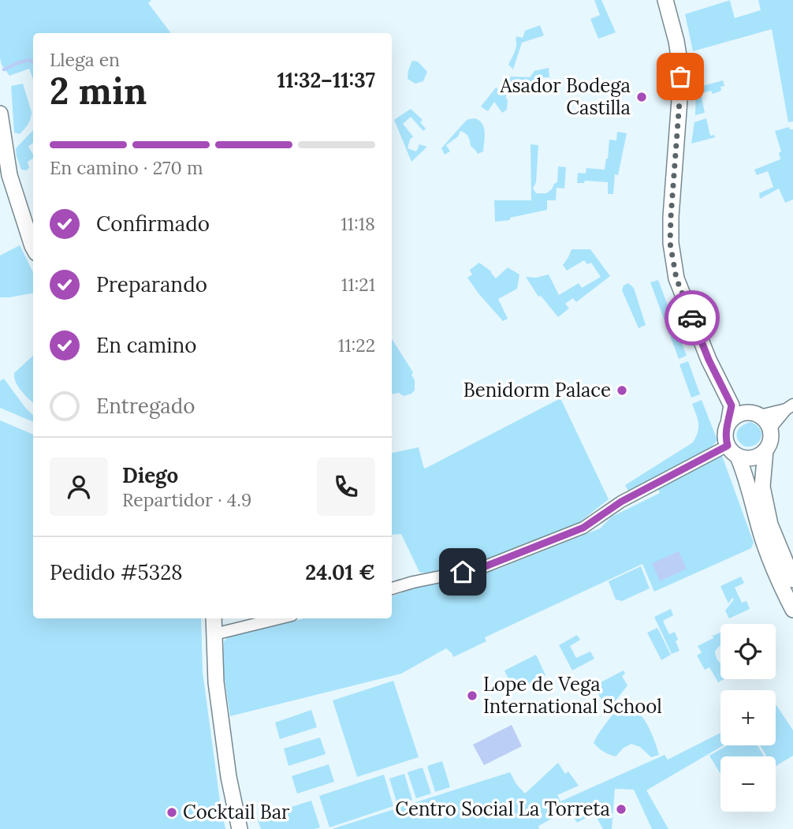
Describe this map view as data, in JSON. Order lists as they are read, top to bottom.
{
  "places": [
    "Asador Bodega Castilla",
    "Benidorm Palace",
    "Lope de Vega International School",
    "Centro Social La Torreta",
    "Cocktail Bar"
  ],
  "page": {
    "heading": ["2 min", "Llega en", "11:32–11:37"],
    "panel": [
      "Diego",
      "Repartidor · 4.9",
      "Pedido #5328",
      "24.01 €"
    ],
    "bar": "En camino · 270 m",
    "list": [
      ["Confirmado", "11:18"],
      ["Preparando", "11:21"],
      ["En camino", "11:22"],
      "Entregado"
    ],
    "map_buttons": ["+", "−"]
  }
}
